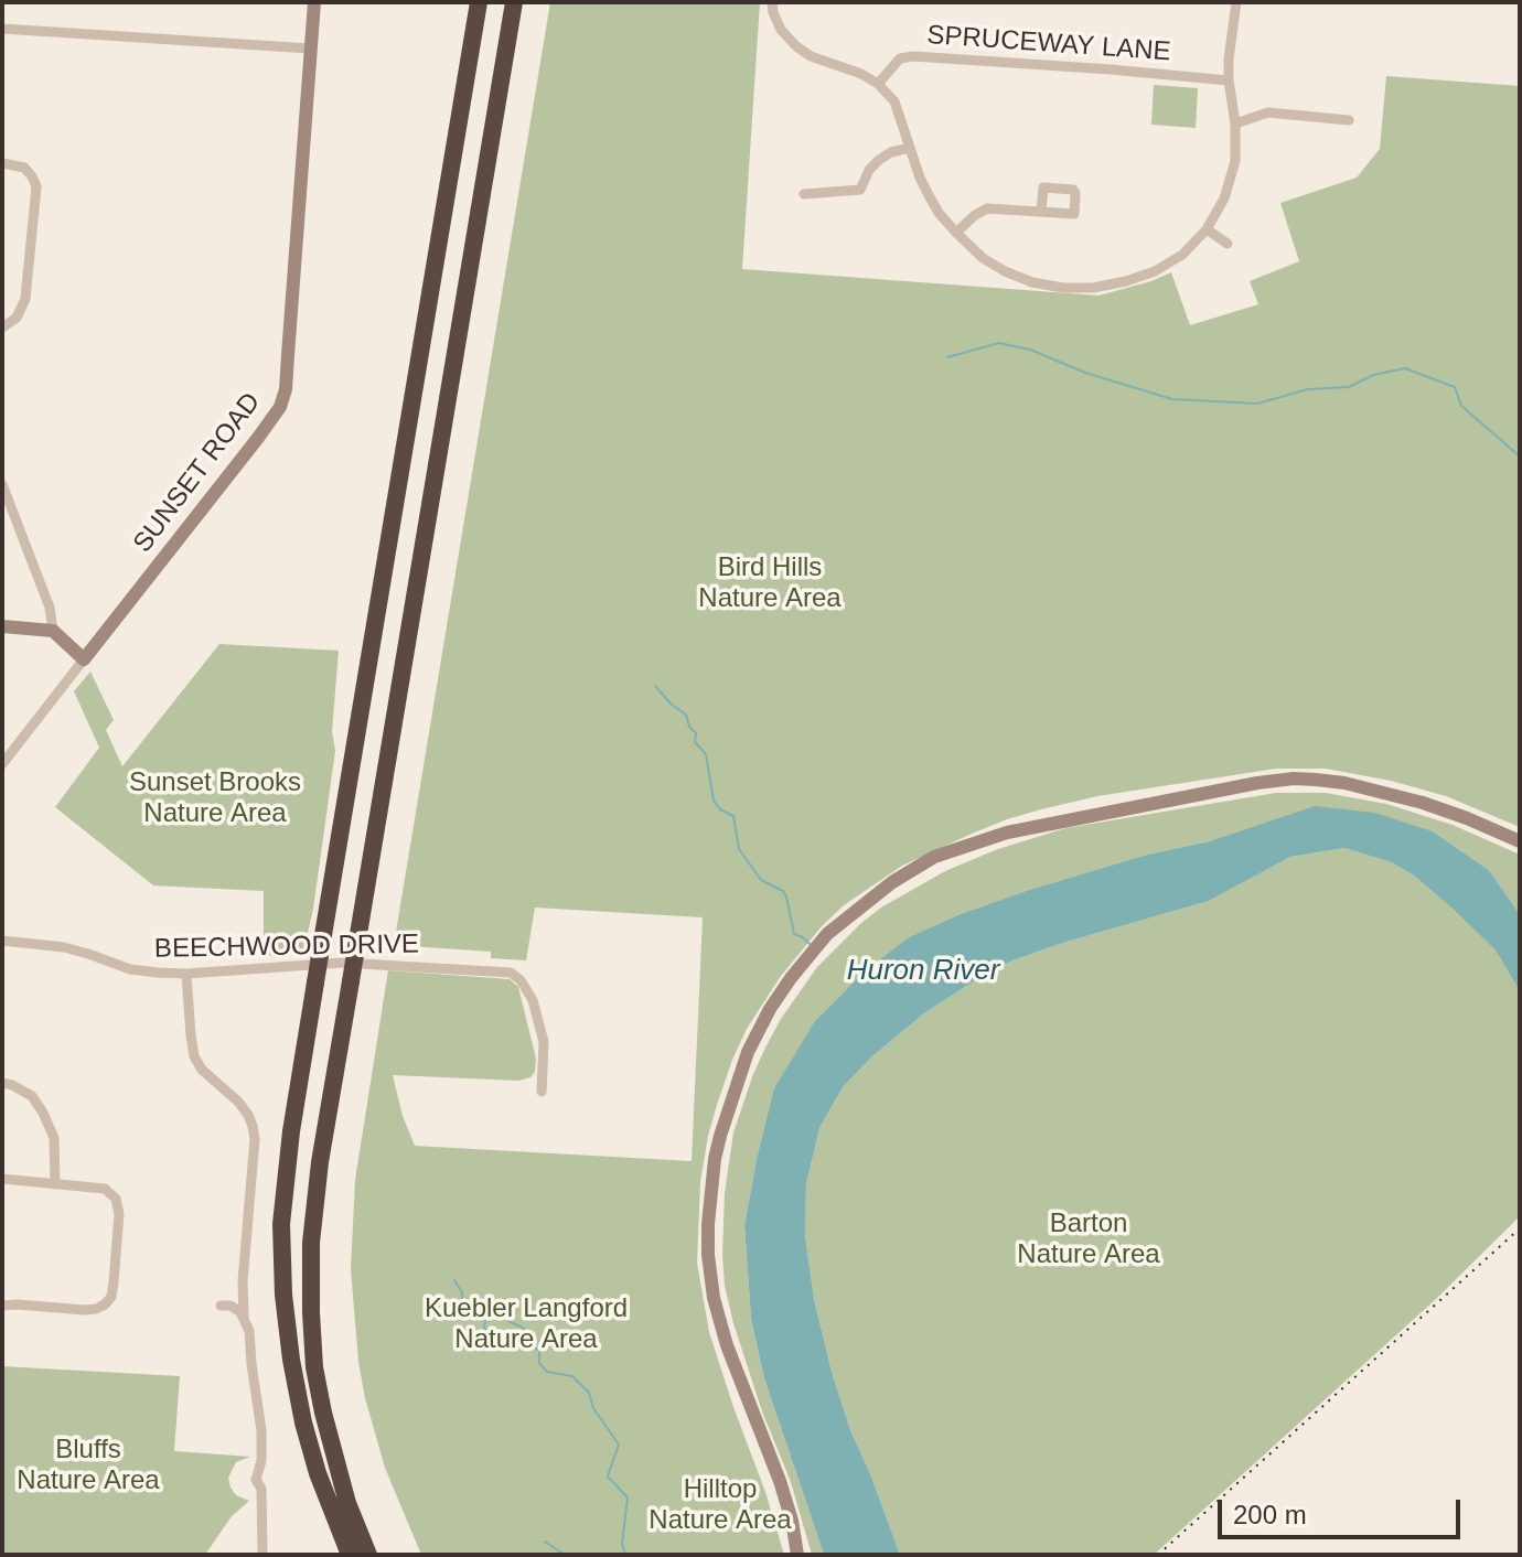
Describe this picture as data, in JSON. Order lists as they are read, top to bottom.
{
  "streets": {
    "street": ["SPRUCEWAY LANE", "SUNSET ROAD", "BEECHWOOD DRIVE"]
  },
  "water": ["Huron River"],
  "parks": [
    "Bird Hills Nature Area",
    "Sunset Brooks Nature Area",
    "Barton Nature Area",
    "Kuebler Langford Nature Area",
    "Bluffs Nature Area",
    "Hilltop Nature Area"
  ],
  "scale_bar": "200 m"
}
